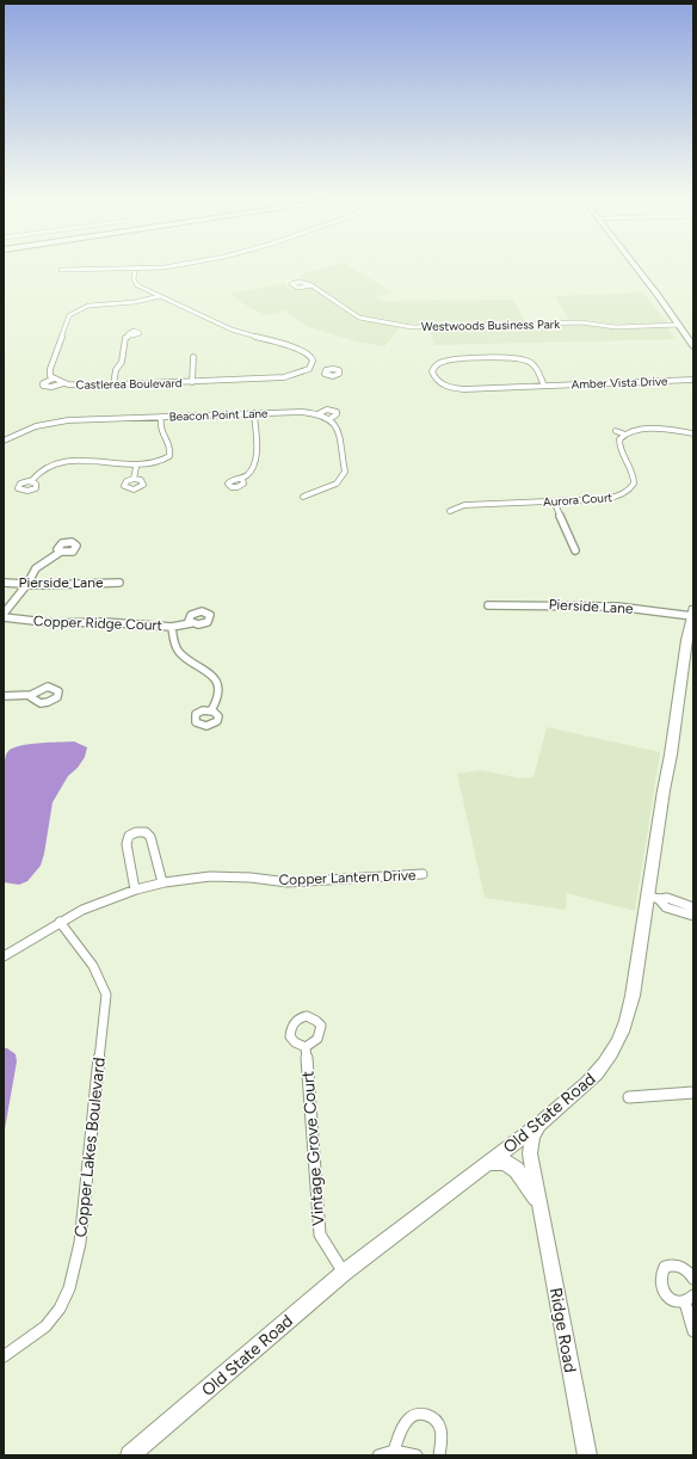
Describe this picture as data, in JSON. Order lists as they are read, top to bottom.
{
  "streets": {
    "street": [
      "Westwoods Business Park",
      "Amber Vista Drive",
      "Castlerea Boulevard",
      "Beacon Point Lane",
      "Aurora Court",
      "Pierside Lane",
      "Copper Ridge Court",
      "Copper Lantern Drive",
      "Old State Road",
      "Copper Lakes Boulevard",
      "Vintage Grove Court",
      "Ridge Road"
    ]
  },
  "crossings": [
    ["Pierside Lane", "Old State Road"],
    ["Copper Lantern Drive", "Copper Lakes Boulevard"],
    ["Old State Road", "Vintage Grove Court"],
    ["Old State Road", "Ridge Road"]
  ]
}
